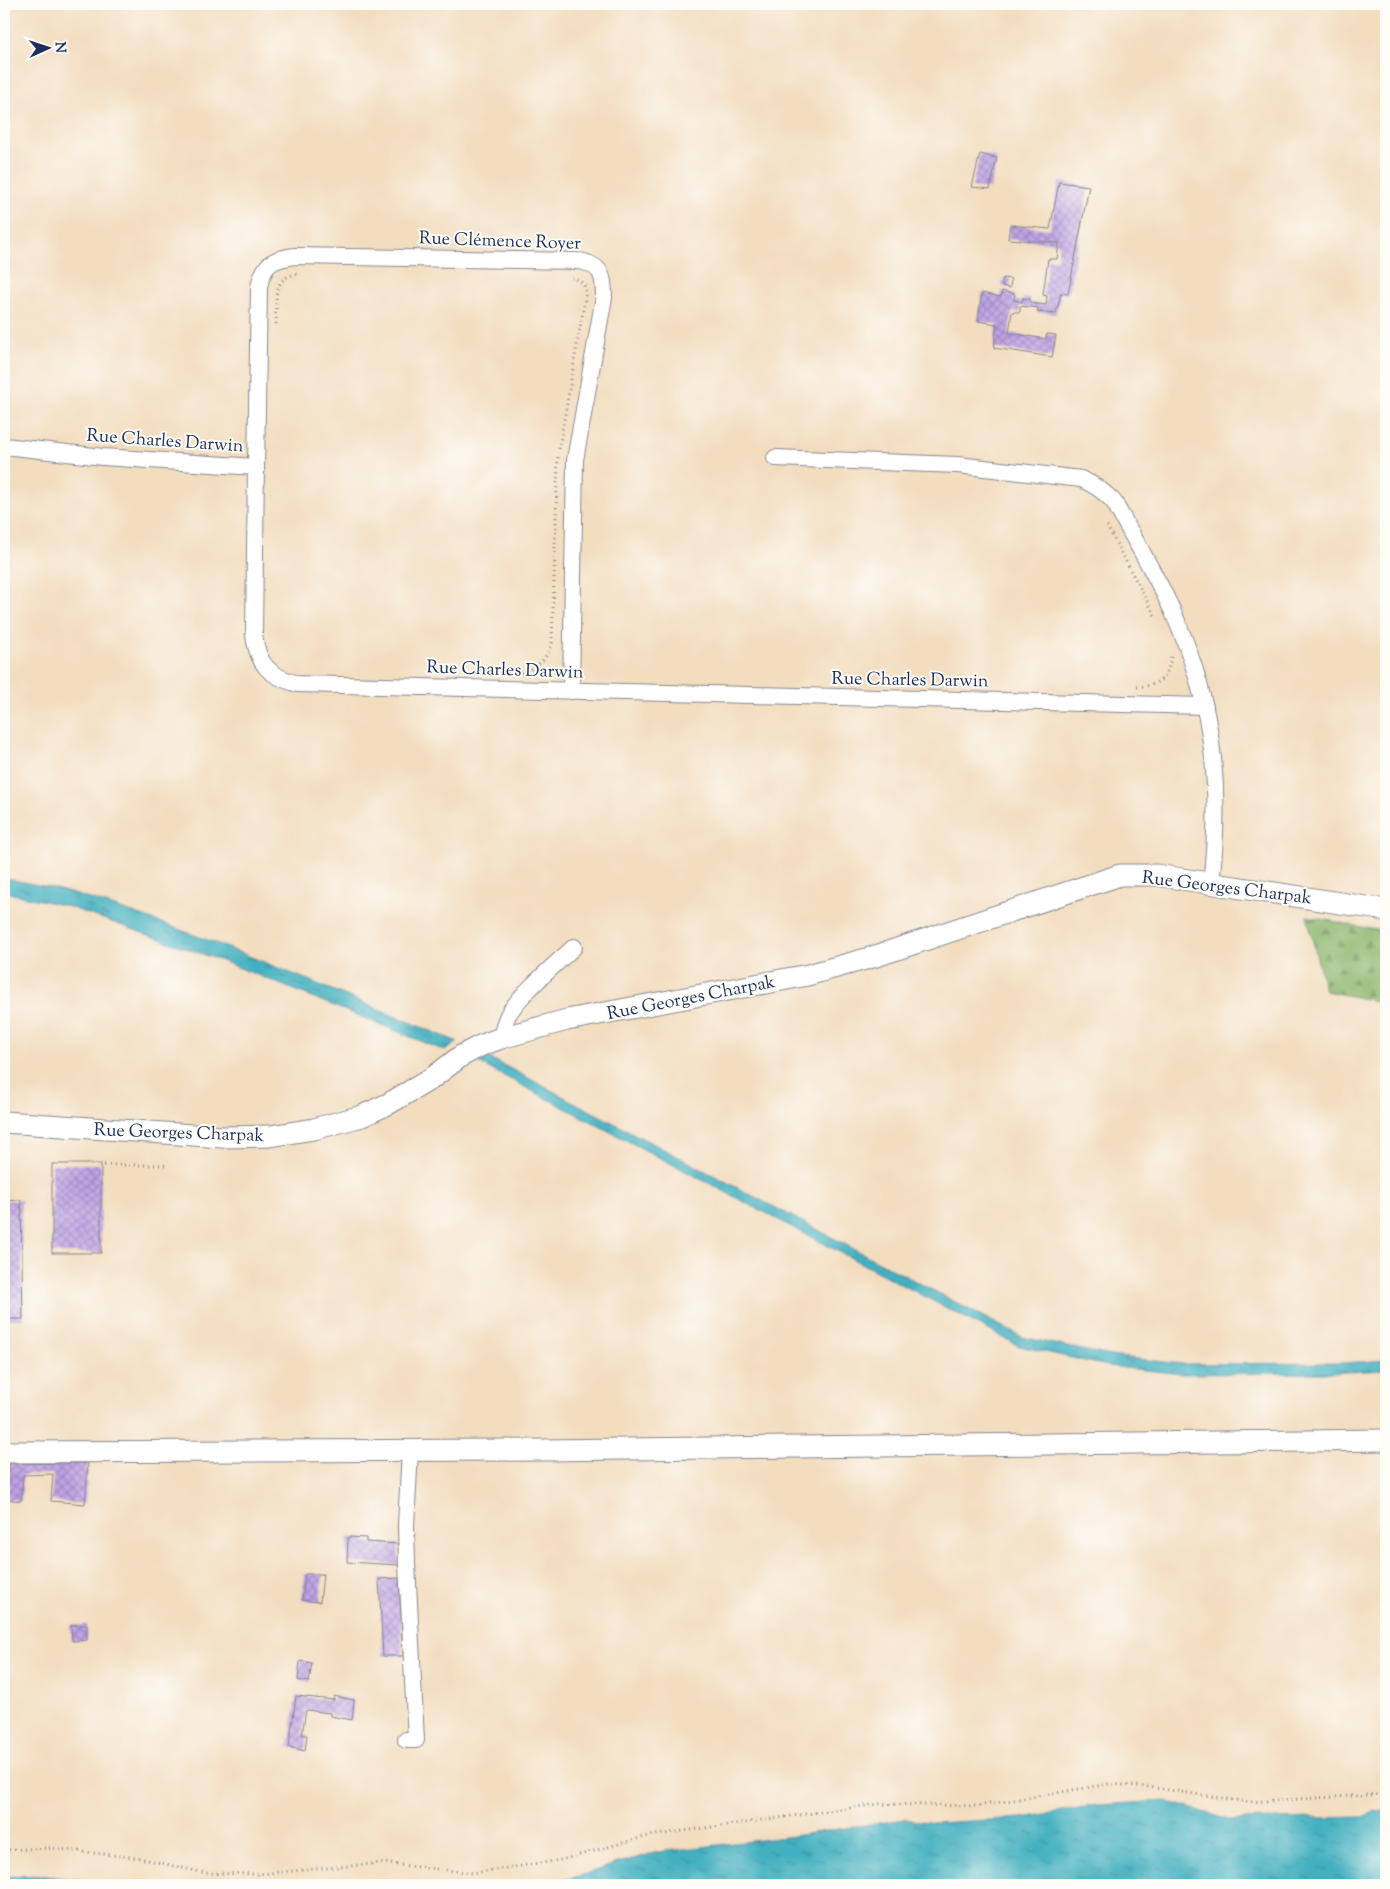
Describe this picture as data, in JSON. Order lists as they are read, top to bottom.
{
  "streets": {
    "street": ["Rue Clémence Royer", "Rue Charles Darwin", "Rue Georges Charpak"]
  },
  "crossings": [
    ["Rue Clémence Royer", "Rue Charles Darwin"]
  ],
  "north": "right"
}
